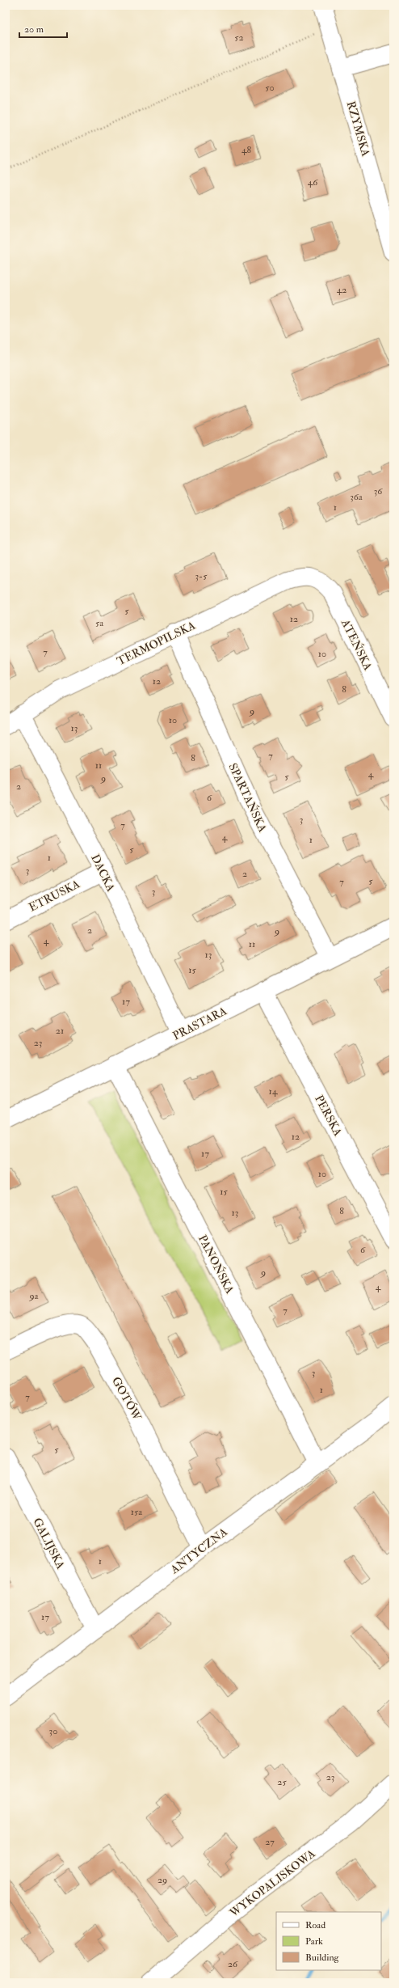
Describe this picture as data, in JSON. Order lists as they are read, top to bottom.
{
  "streets": {
    "street": [
      "RZYMSKA",
      "TERMOPILSKA",
      "ATEŃSKA",
      "SPARTAŃSKA",
      "DACKA",
      "ETRUSKA",
      "PRASTARA",
      "PERSKA",
      "PANOŃSKA",
      "GOTÓW",
      "GALIJSKA",
      "ANTYCZNA",
      "WYKOPALISKOWA"
    ]
  },
  "crossings": [
    ["TERMOPILSKA", "ATEŃSKA"],
    ["TERMOPILSKA", "SPARTAŃSKA"],
    ["TERMOPILSKA", "DACKA"],
    ["SPARTAŃSKA", "PRASTARA"],
    ["DACKA", "ETRUSKA"],
    ["DACKA", "PRASTARA"],
    ["PRASTARA", "PERSKA"],
    ["PRASTARA", "PANOŃSKA"],
    ["PANOŃSKA", "ANTYCZNA"],
    ["GOTÓW", "ANTYCZNA"],
    ["GALIJSKA", "ANTYCZNA"]
  ],
  "house_numbers": [
    "52",
    "50",
    "48",
    "46",
    "42",
    "36",
    "36a",
    "1",
    "3-5",
    "5",
    "12",
    "5a",
    "7",
    "10",
    "12",
    "8",
    "9",
    "10",
    "13",
    "7",
    "8",
    "11",
    "4",
    "5",
    "9",
    "2",
    "6",
    "3",
    "7",
    "4",
    "1",
    "5",
    "1",
    "3",
    "2",
    "5",
    "7",
    "3",
    "2",
    "9",
    "4",
    "11",
    "13",
    "15",
    "17",
    "21",
    "23",
    "14",
    "12",
    "17",
    "10",
    "15",
    "8",
    "13",
    "6",
    "9",
    "4",
    "9a",
    "7",
    "3",
    "1",
    "7",
    "5",
    "15a",
    "1",
    "17",
    "30",
    "23",
    "25",
    "27",
    "29",
    "26"
  ],
  "legend": ["Road", "Park", "Building"],
  "scale_bar": "20 m"
}
